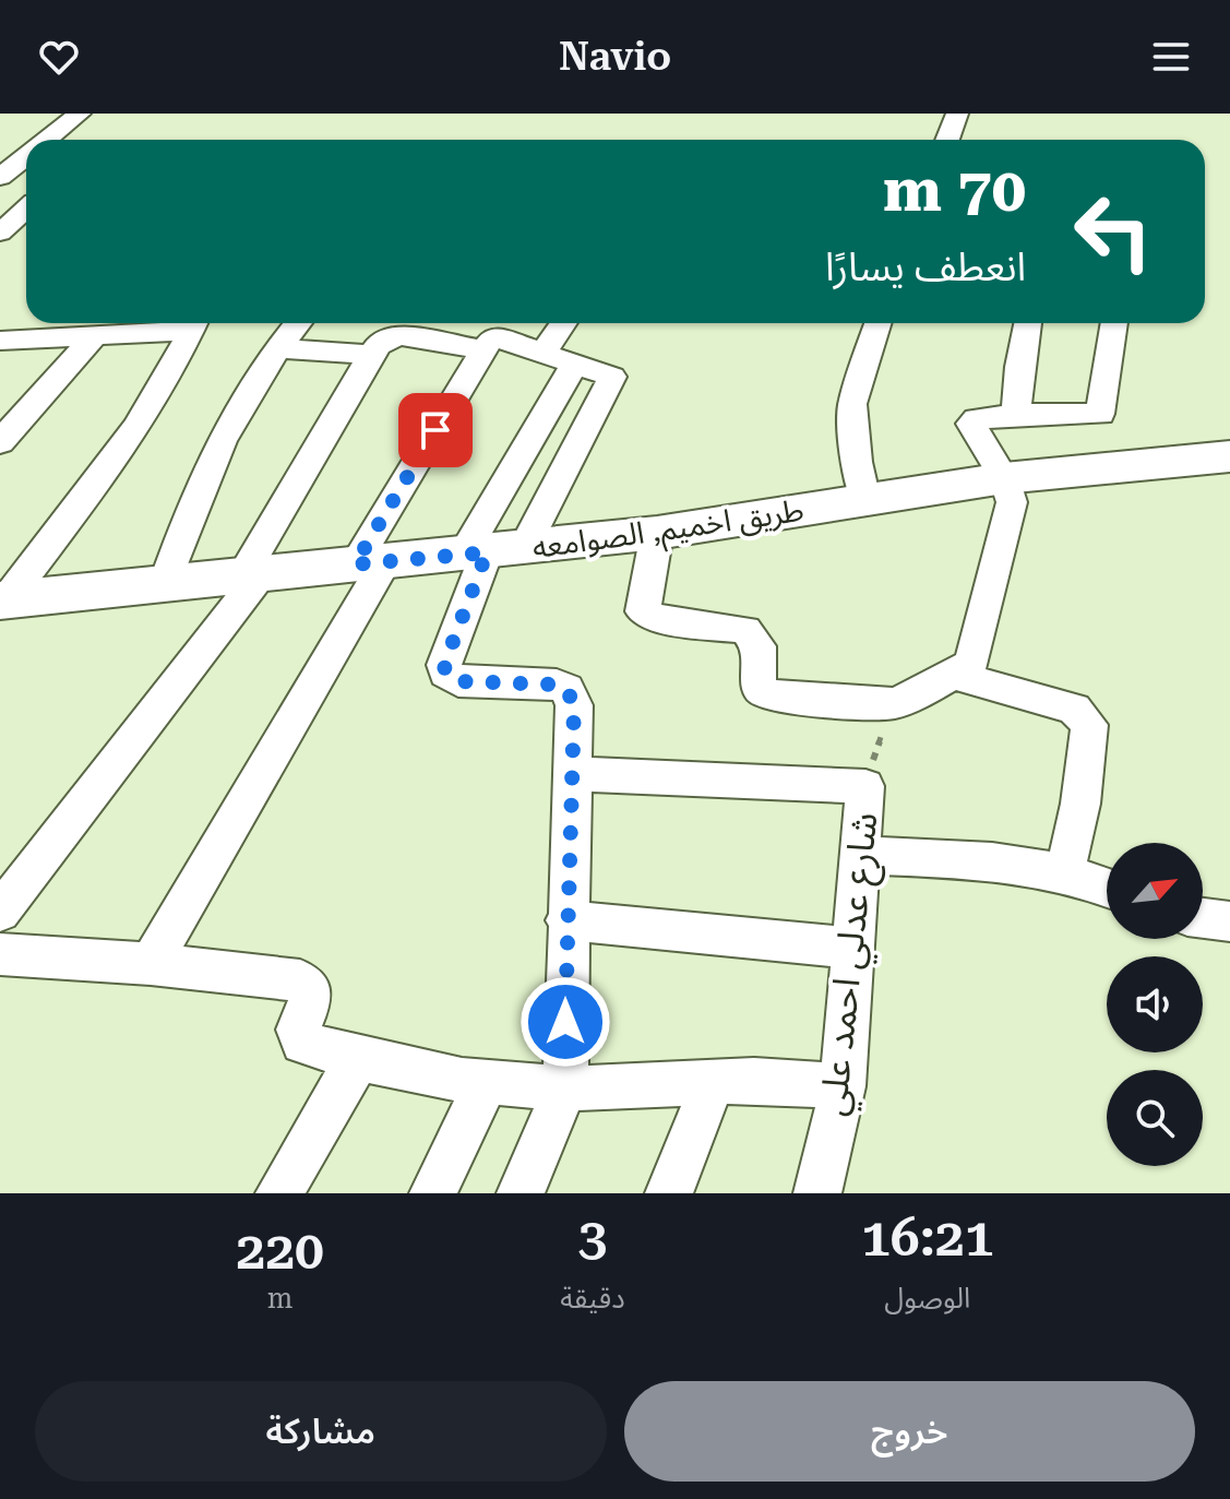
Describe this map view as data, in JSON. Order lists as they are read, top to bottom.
{
  "streets": {
    "main road": ["طريق اخميم, الصوامعه"],
    "street": ["شارع عدلي احمد علي"]
  },
  "north": "top right",
  "page": {
    "header": "Navio",
    "turn": ["70 m", "انعطف يسارًا"],
    "eta": [
      "16:21",
      "الوصول",
      "3",
      "دقيقة",
      "220",
      "m"
    ],
    "buttons": ["خروج", "مشاركة"]
  }
}
